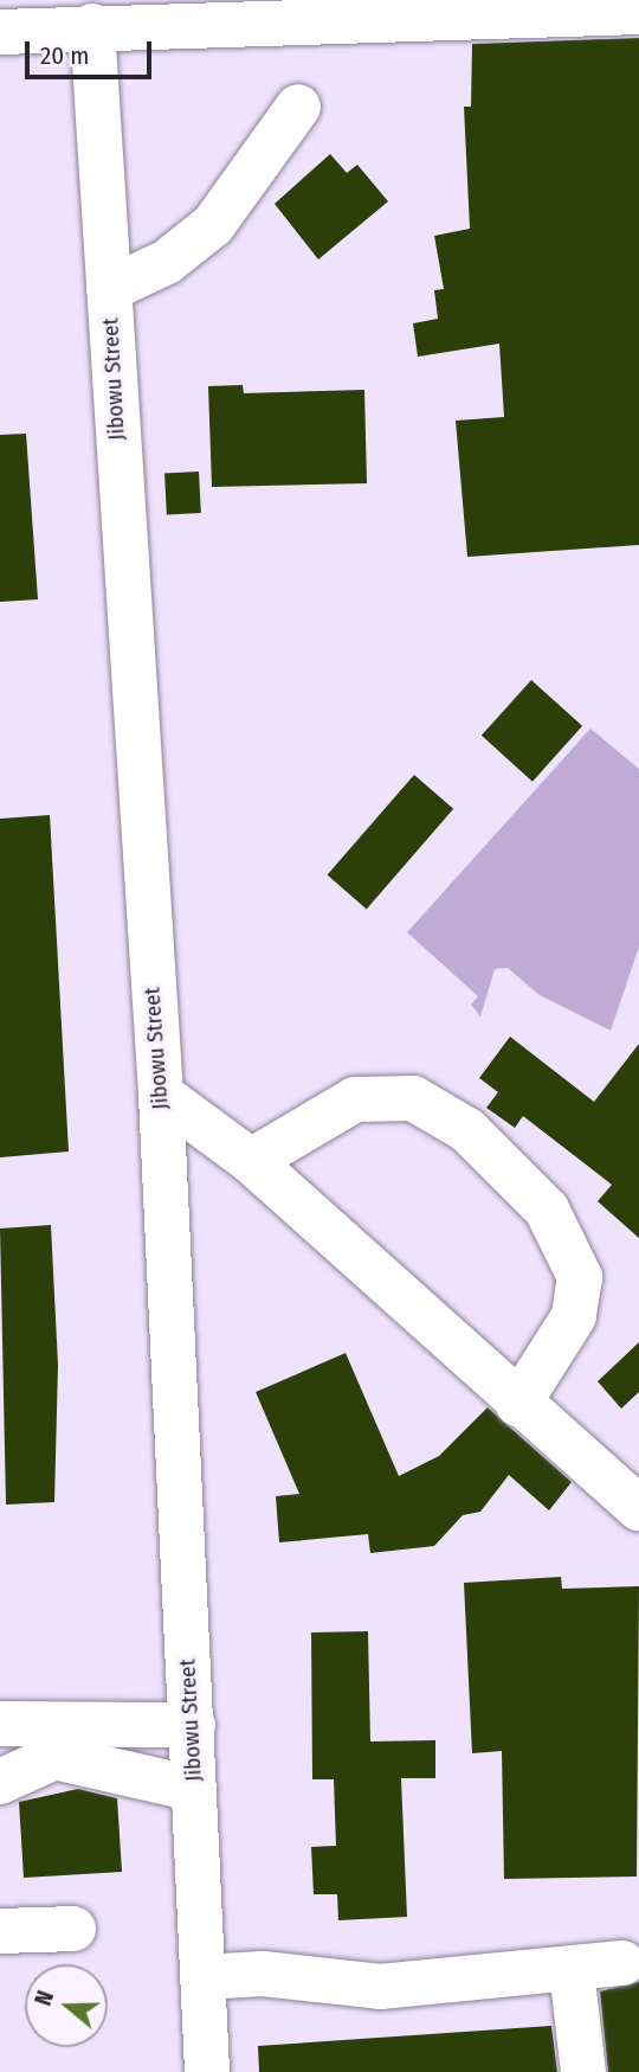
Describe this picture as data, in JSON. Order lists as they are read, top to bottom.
{
  "streets": {
    "street": ["Jibowu Street"]
  },
  "scale_bar": "20 m",
  "north": "left"
}
